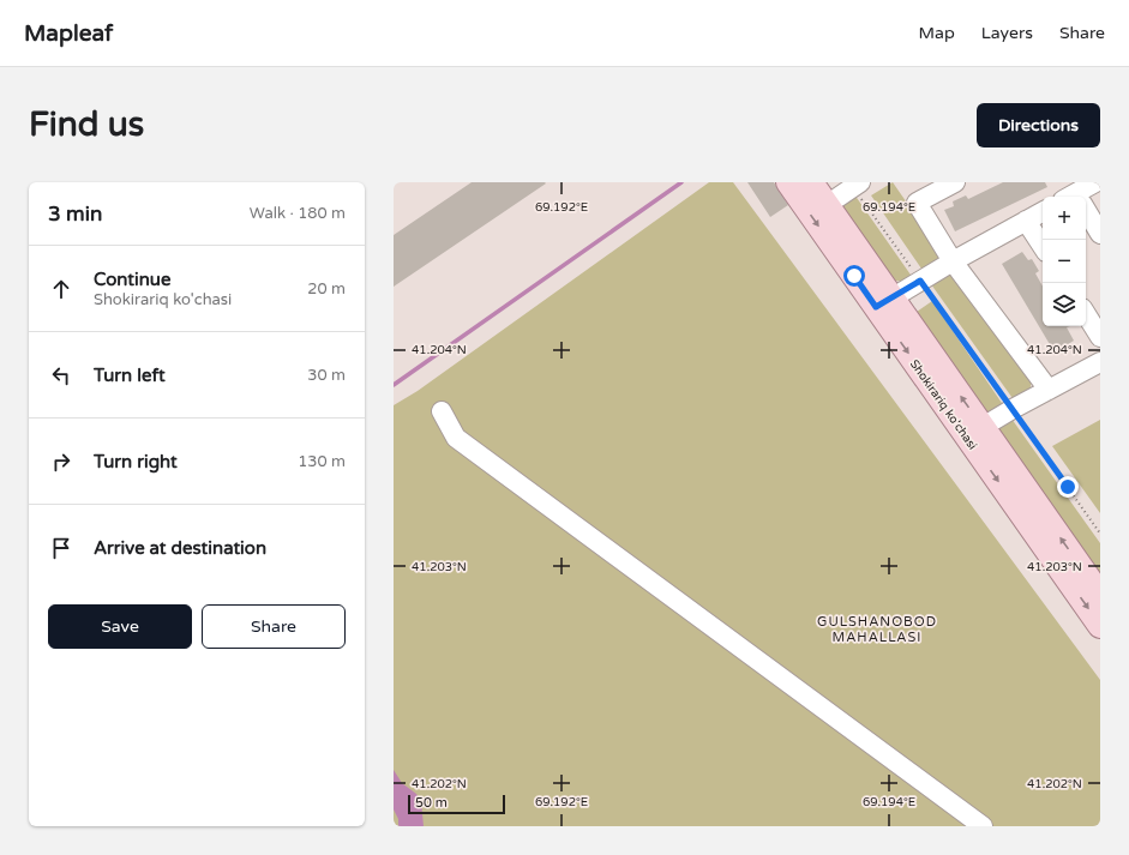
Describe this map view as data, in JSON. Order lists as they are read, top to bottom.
{
  "streets": {
    "main road": ["Shokirariq ko'chasi"]
  },
  "districts": ["GULSHANOBOD MAHALLASI"],
  "scale_bar": "50 m",
  "page": {
    "header": "Mapleaf",
    "nav": ["Map", "Layers", "Share"],
    "buttons": [
      "Directions",
      ["Save", "Share"]
    ],
    "title": "Find us",
    "heading": ["3 min", "Walk · 180 m"],
    "map_buttons": ["+", "−"],
    "list": [
      ["Continue", "Shokirariq ko'chasi", "20 m"],
      ["Turn left", "30 m"],
      ["Turn right", "130 m"],
      "Arrive at destination"
    ],
    "scale": "50 m"
  },
  "coordinates": [
    "69.192°E",
    "69.194°E",
    "41.204°N",
    "41.203°N",
    "41.202°N"
  ]
}
